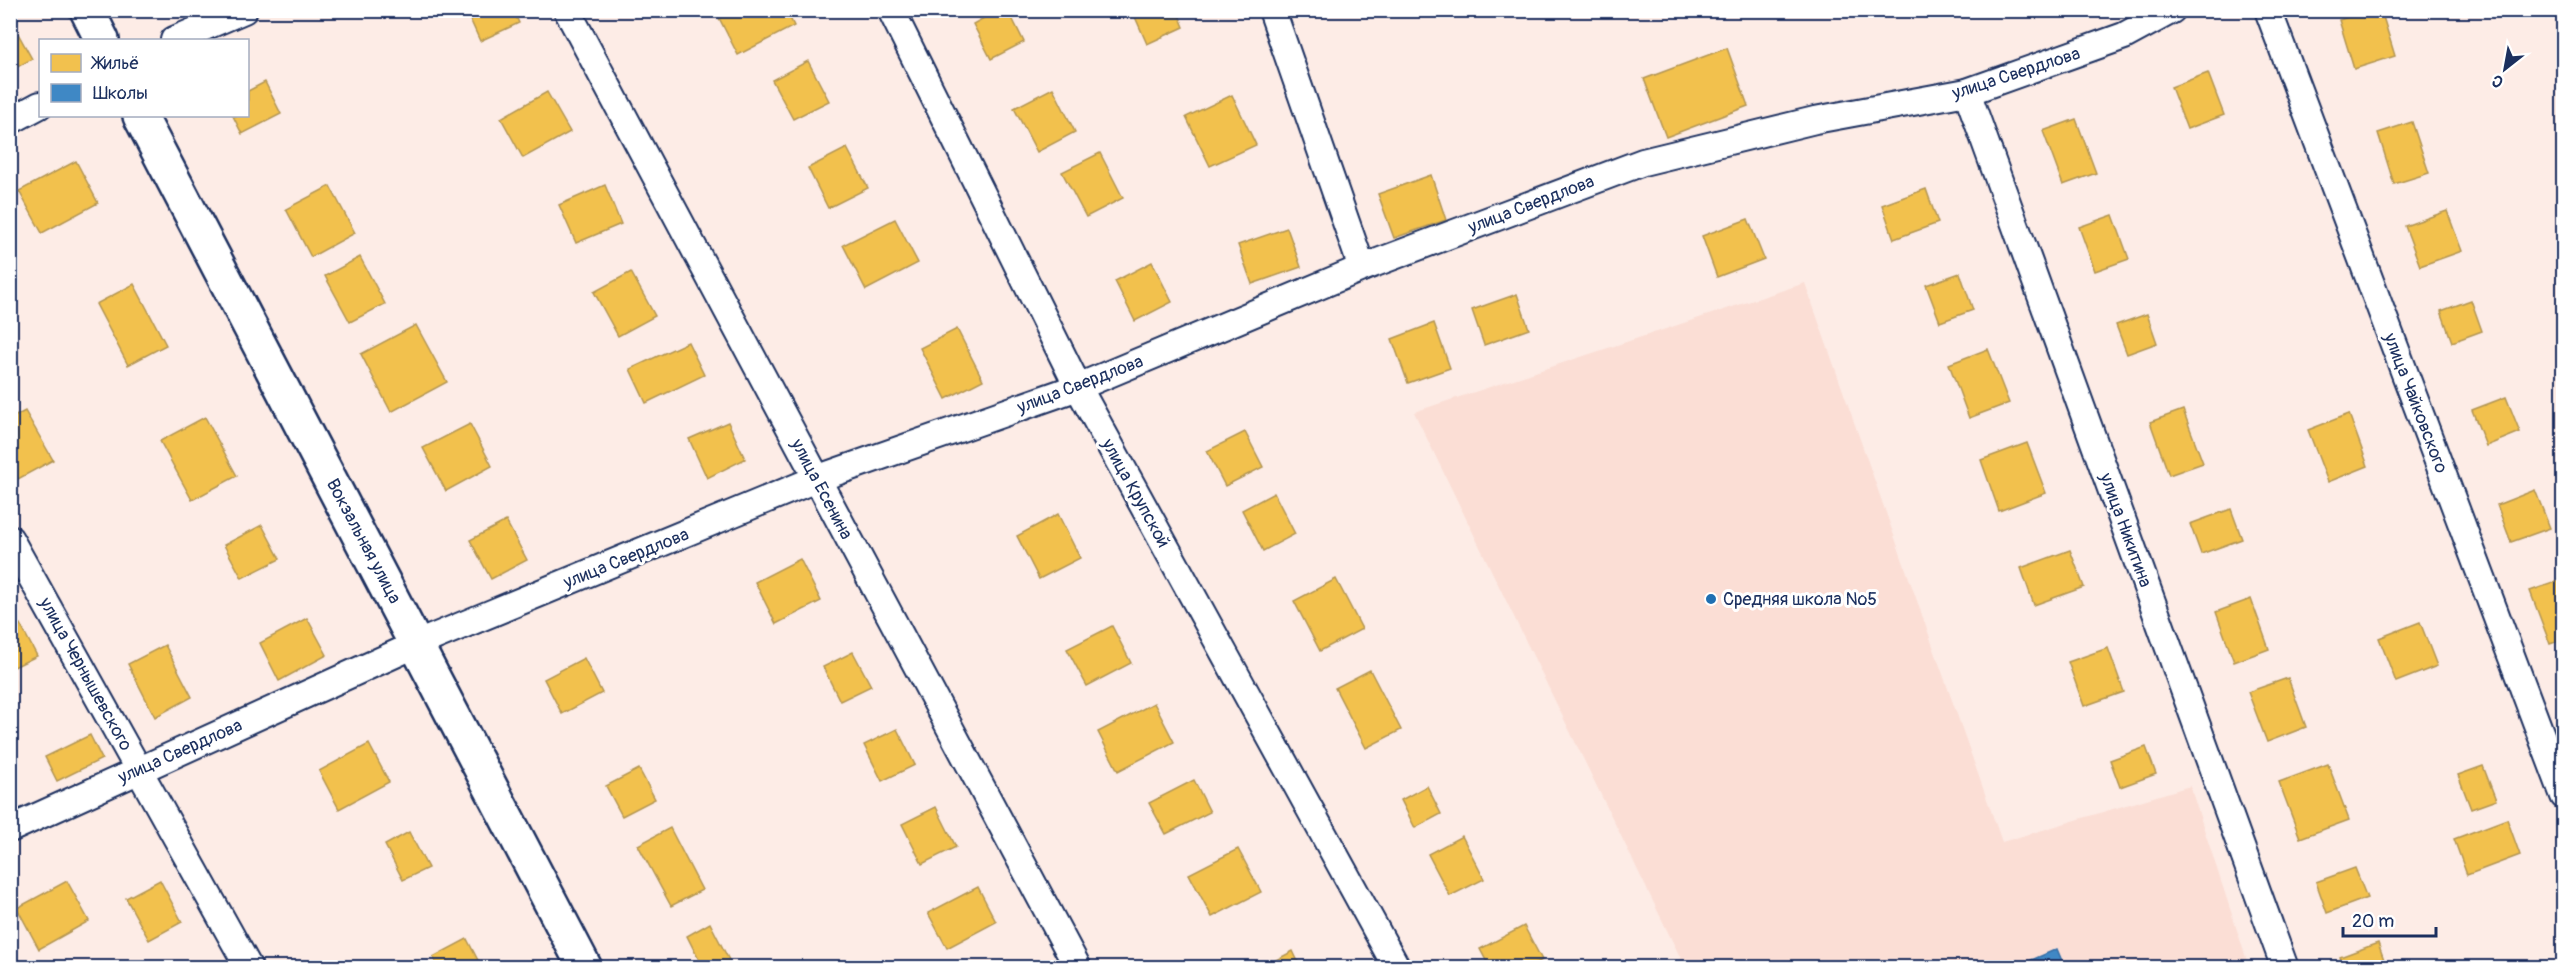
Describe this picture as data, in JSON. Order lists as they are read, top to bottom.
{
  "streets": {
    "main road": ["Вокзальная улица"],
    "street": [
      "улица Свердлова",
      "улица Чайковского",
      "улица Есенина",
      "улица Крупской",
      "улица Никитина",
      "улица Чернышевского"
    ]
  },
  "crossings": [
    ["улица Свердлова", "улица Есенина"],
    ["улица Свердлова", "улица Крупской"],
    ["улица Свердлова", "улица Никитина"],
    ["улица Свердлова", "Вокзальная улица"],
    ["улица Свердлова", "улица Чернышевского"]
  ],
  "places": ["Средняя школа №5"],
  "legend": ["Жильё", "Школы"],
  "scale_bar": "20 m",
  "north": "bottom left"
}
